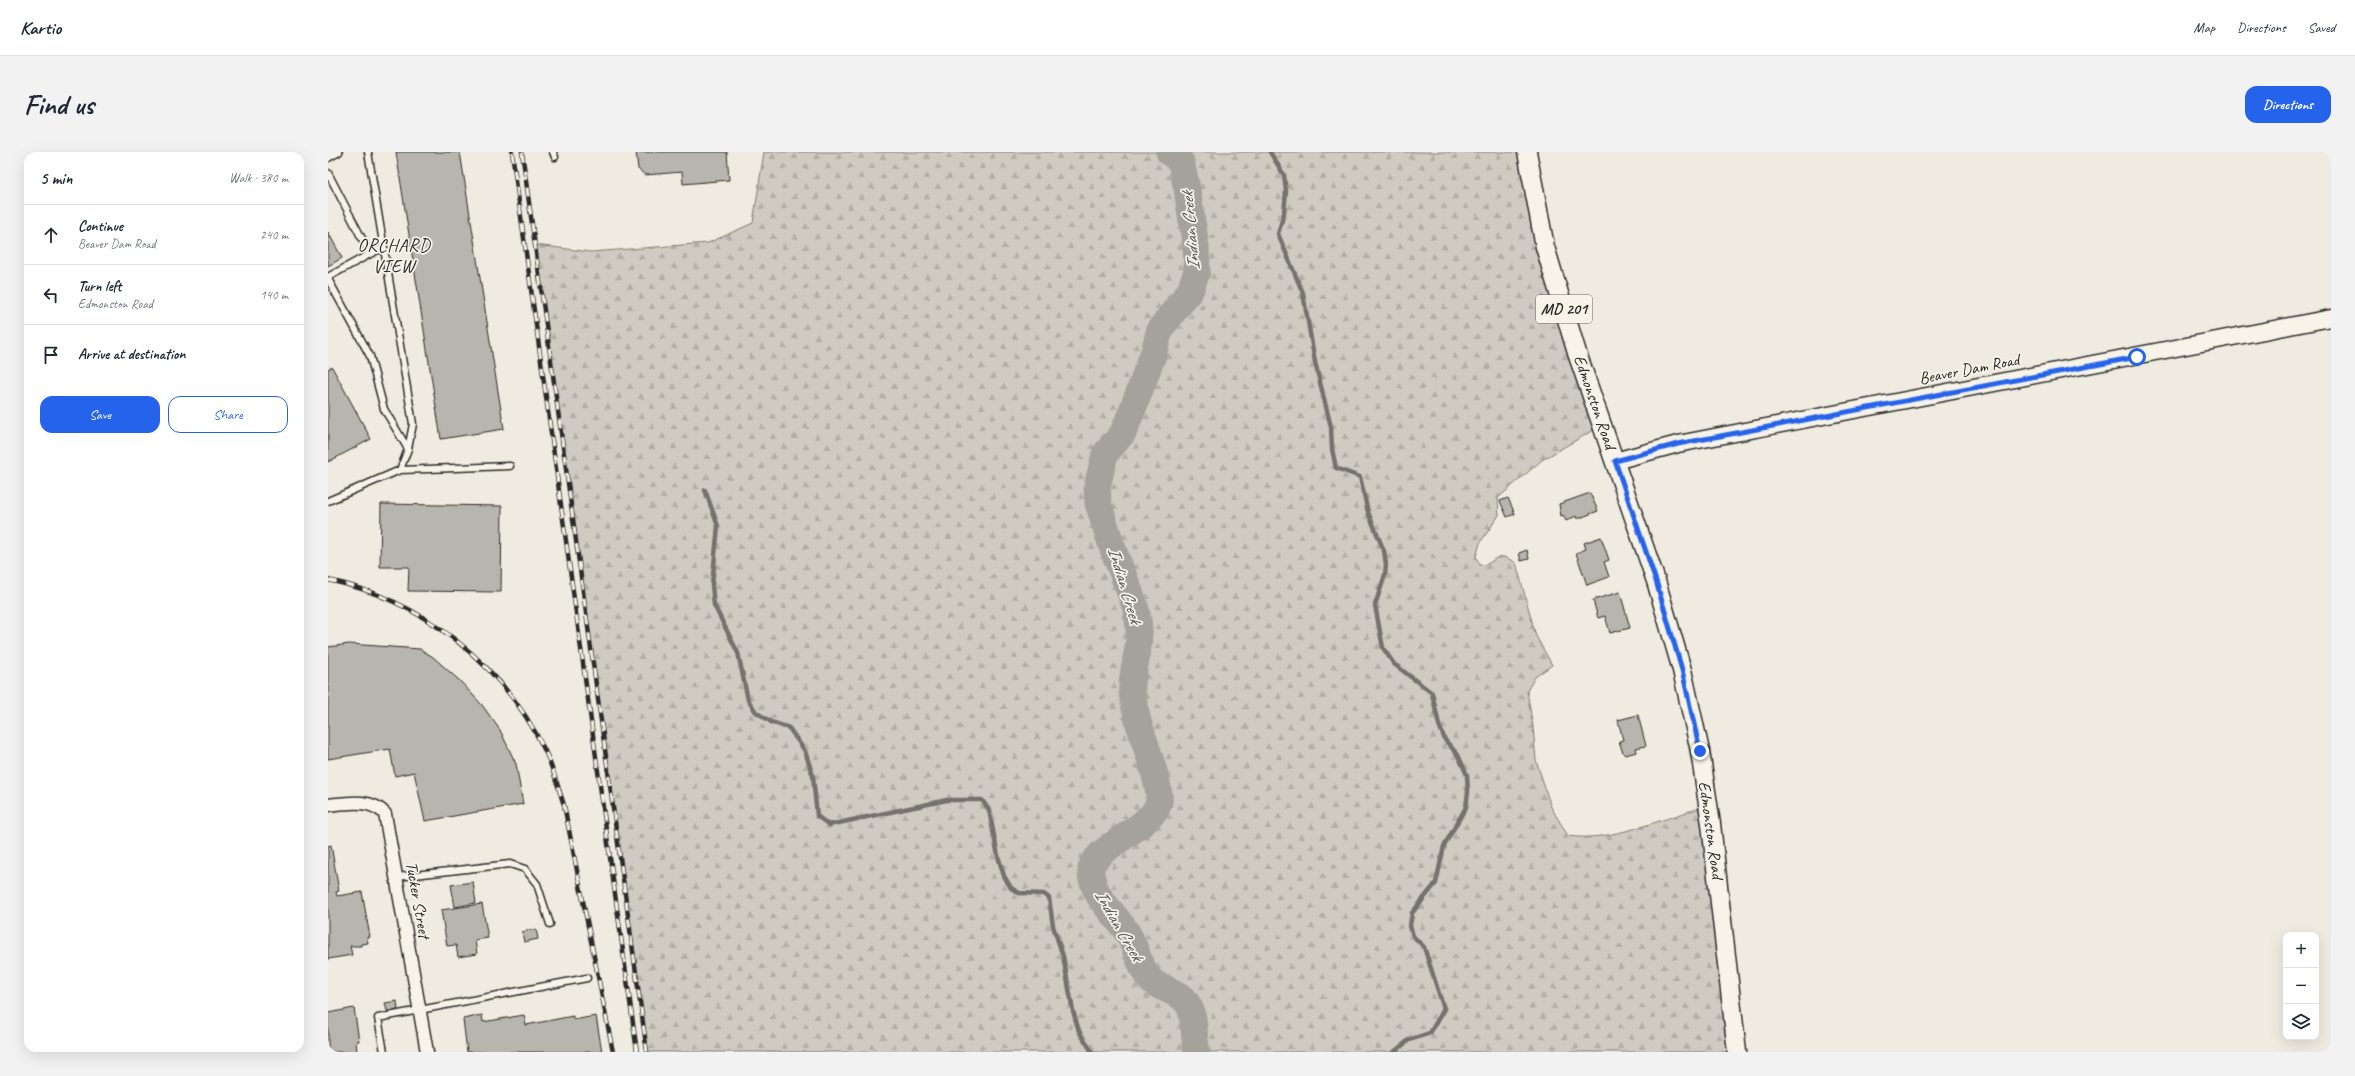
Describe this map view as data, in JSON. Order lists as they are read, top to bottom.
{
  "streets": {
    "main road": ["MD 201", "Edmonston Road"],
    "street": ["Beaver Dam Road", "Tucker Street"]
  },
  "crossings": [
    ["Beaver Dam Road", "Edmonston Road"]
  ],
  "districts": ["ORCHARD VIEW"],
  "water": ["Indian Creek"],
  "page": {
    "header": "Kartio",
    "nav": ["Map", "Directions", "Saved"],
    "buttons": [
      "Directions",
      ["Save", "Share"]
    ],
    "title": "Find us",
    "heading": ["5 min", "Walk · 380 m"],
    "list": [
      ["Continue", "Beaver Dam Road", "240 m"],
      ["Turn left", "Edmonston Road", "140 m"],
      "Arrive at destination"
    ],
    "map_buttons": ["+", "−"]
  }
}
